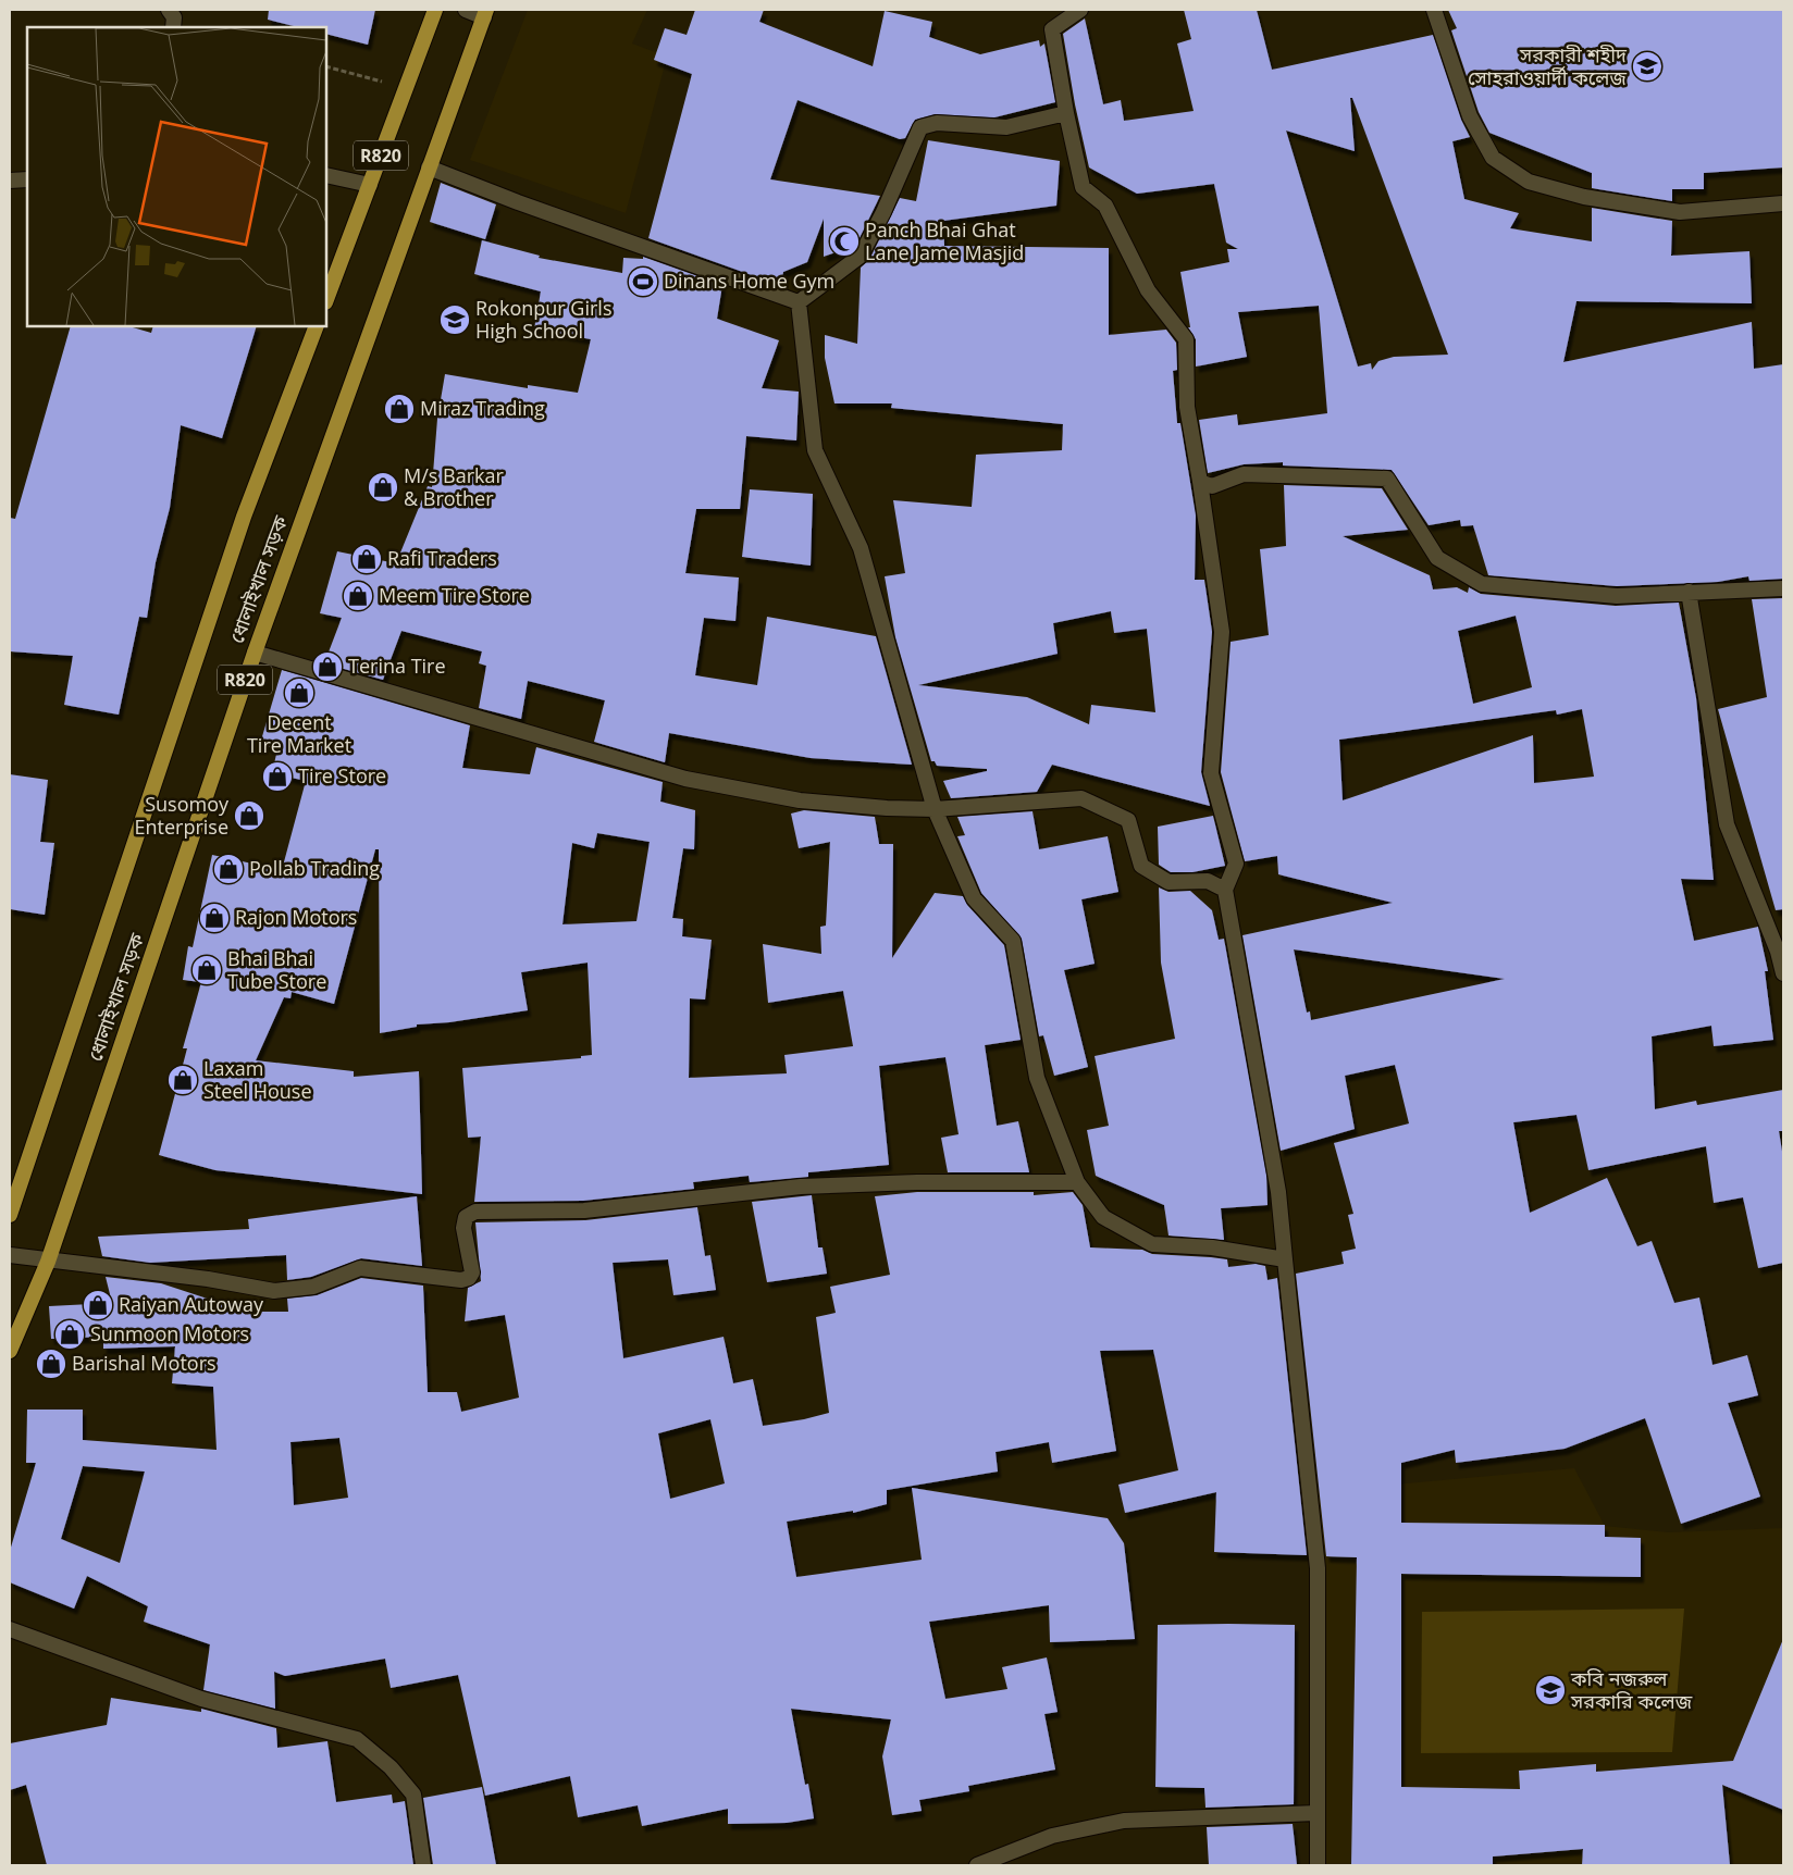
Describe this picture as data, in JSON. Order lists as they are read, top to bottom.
{
  "streets": {
    "main road": ["R820", "ধোলাইখাল সড়ক"]
  },
  "places": {
    "school or university": ["সরকারী শহীদ সোহরাওয়ার্দী কলেজ", "Rokonpur Girls High School", "কবি নজরুল সরকারি কলেজ"],
    "mosque": ["Panch Bhai Ghat Lane Jame Masjid"],
    "sports": ["Dinans Home Gym"],
    "shop": [
      "Miraz Trading",
      "M/s Barkar & Brother",
      "Rafi Traders",
      "Meem Tire Store",
      "Terina Tire",
      "Decent Tire Market",
      "Tire Store",
      "Susomoy Enterprise",
      "Pollab Trading",
      "Rajon Motors",
      "Bhai Bhai Tube Store",
      "Laxam Steel House",
      "Raiyan Autoway",
      "Sunmoon Motors",
      "Barishal Motors"
    ]
  }
}
